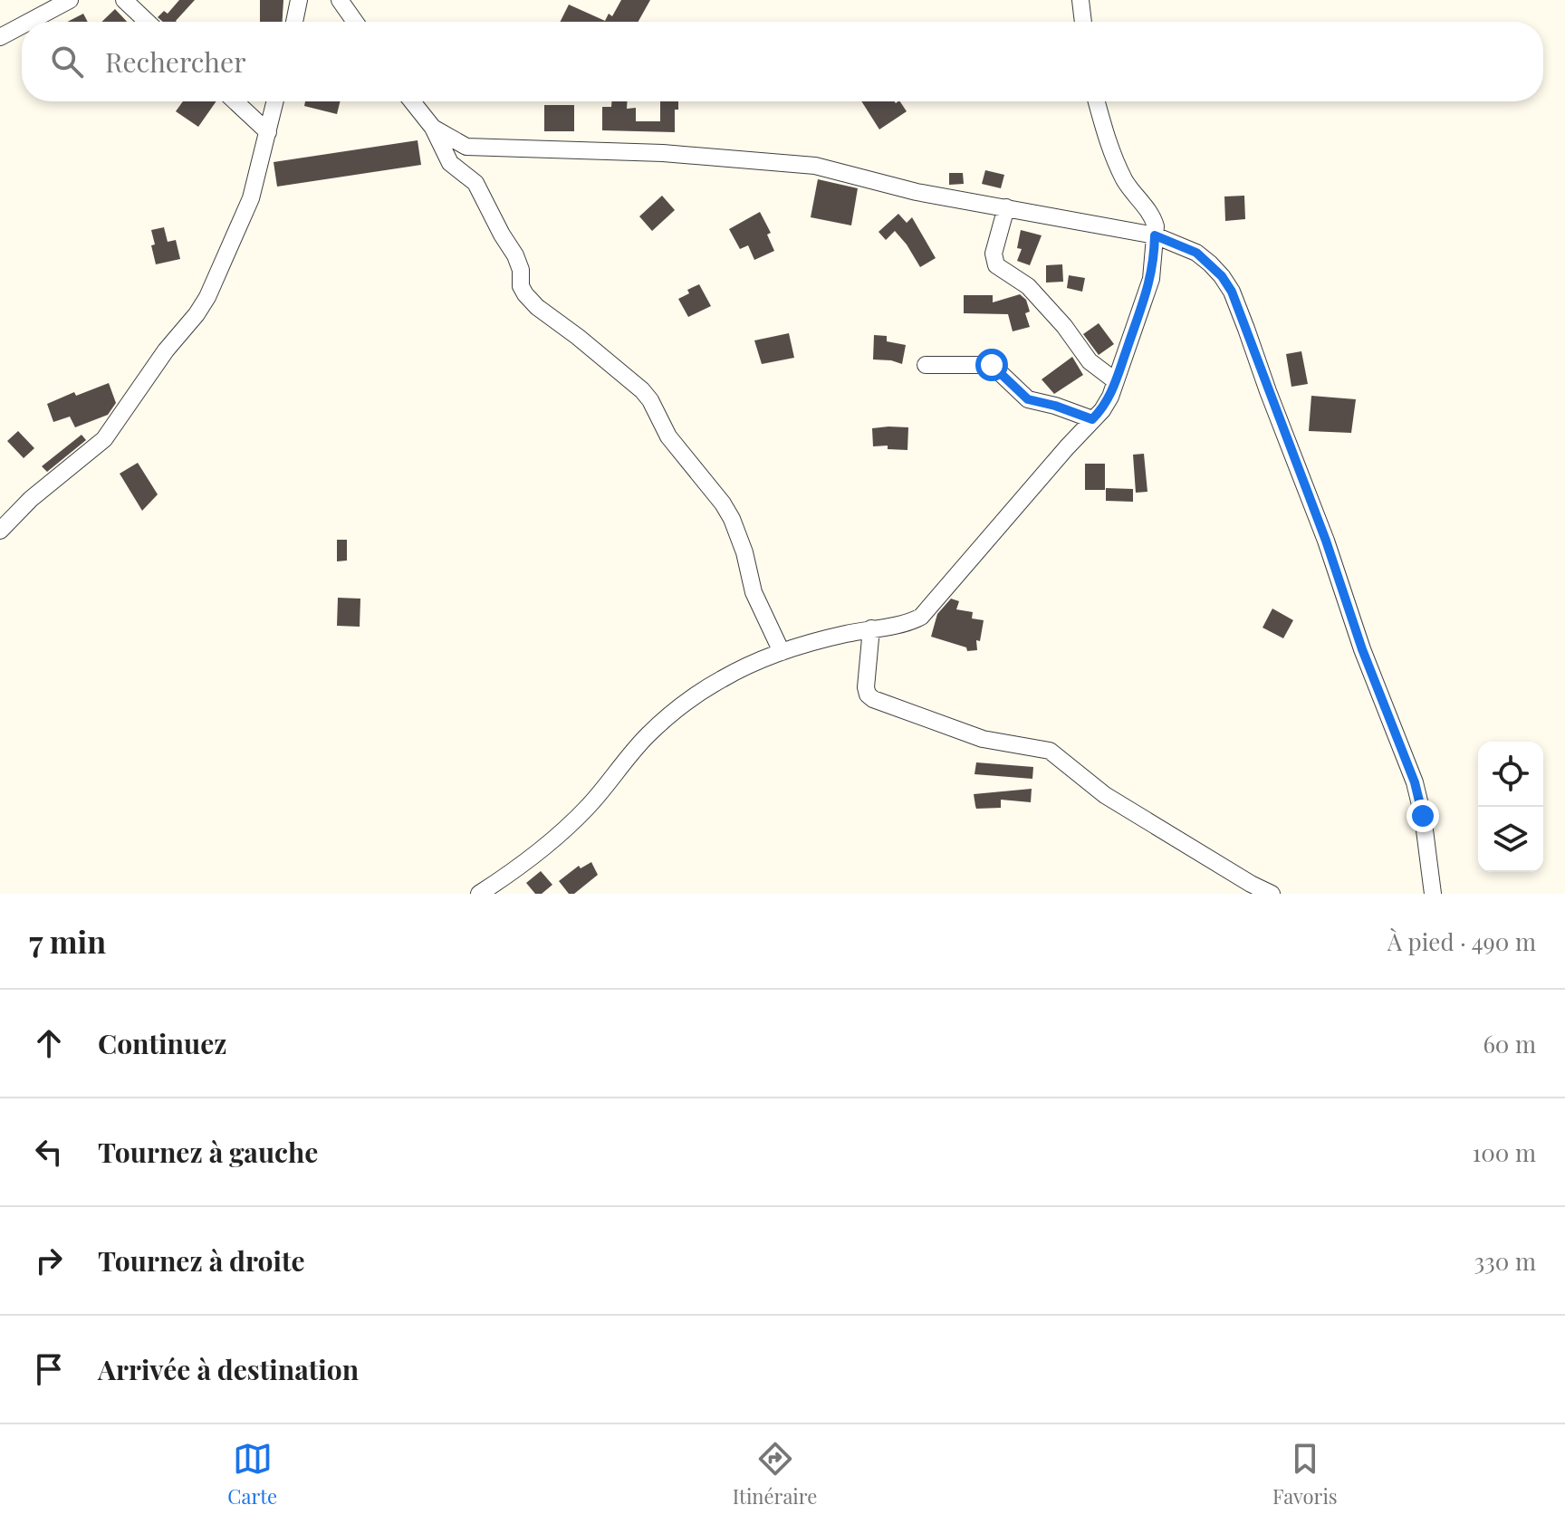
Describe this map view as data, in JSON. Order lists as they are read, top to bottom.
{
  "page": {
    "search": "Rechercher",
    "heading": ["7 min", "À pied · 490 m"],
    "list": [
      ["Continuez", "60 m"],
      ["Tournez à gauche", "100 m"],
      ["Tournez à droite", "330 m"],
      "Arrivée à destination"
    ],
    "nav": ["Carte", "Itinéraire", "Favoris"]
  }
}
